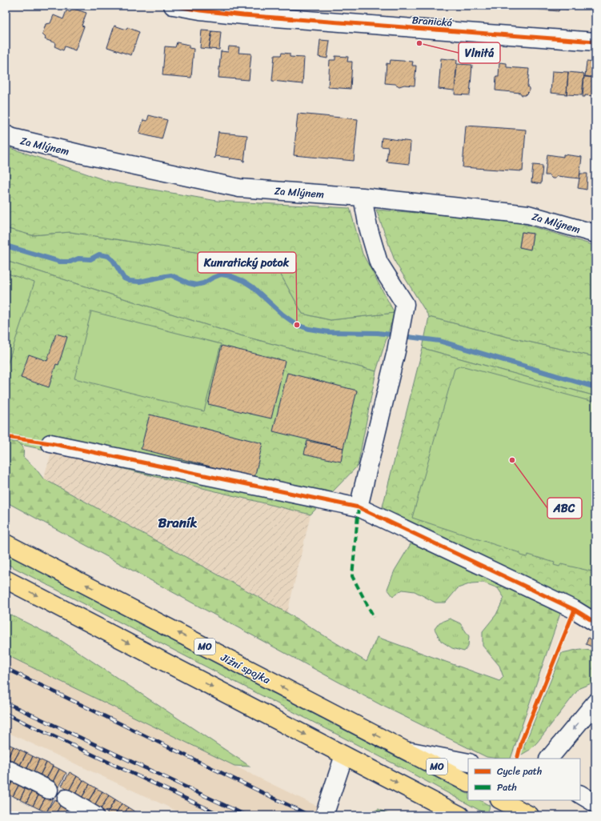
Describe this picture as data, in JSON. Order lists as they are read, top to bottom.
{
  "streets": {
    "highway": ["MO", "Jižní spojka"],
    "street": ["Branická", "Za Mlýnem"]
  },
  "districts": ["Braník"],
  "places": ["Vlnitá", "Kunratický potok", "ABC"],
  "legend": ["Cycle path", "Path"]
}
